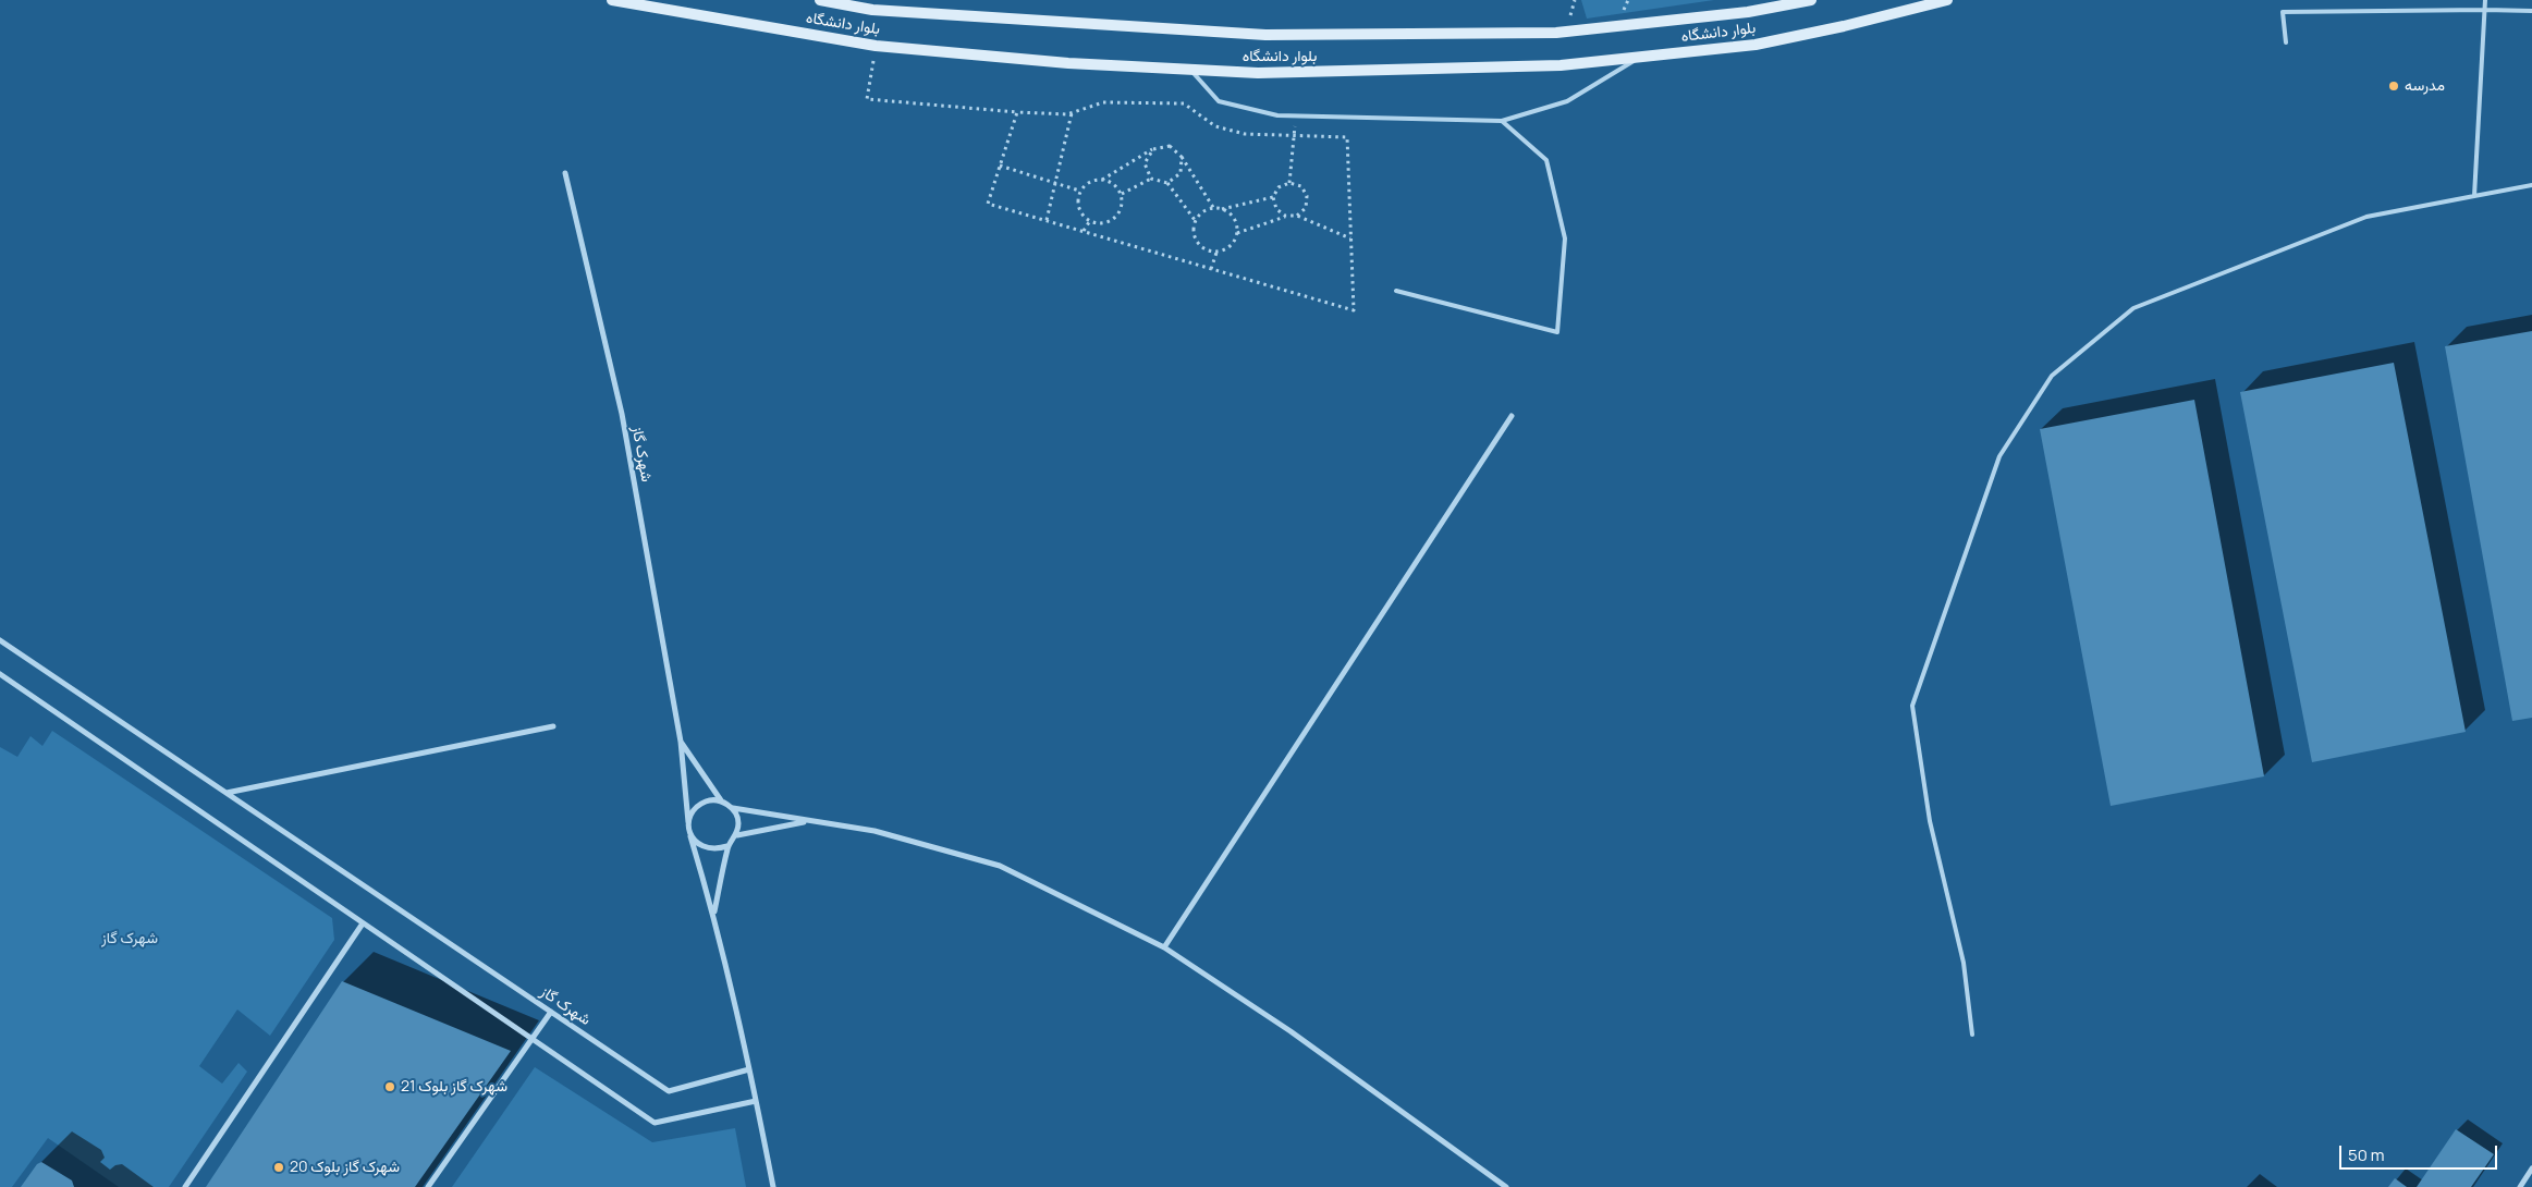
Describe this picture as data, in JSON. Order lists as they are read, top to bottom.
{
  "streets": {
    "main road": ["بلوار دانشگاه"],
    "street": ["شهرک گاز"]
  },
  "parks": ["شهرک گاز"],
  "places": ["مدرسه", "شهرک گاز بلوک 21", "شهرک گاز بلوک 20"],
  "scale_bar": "50 m"
}
